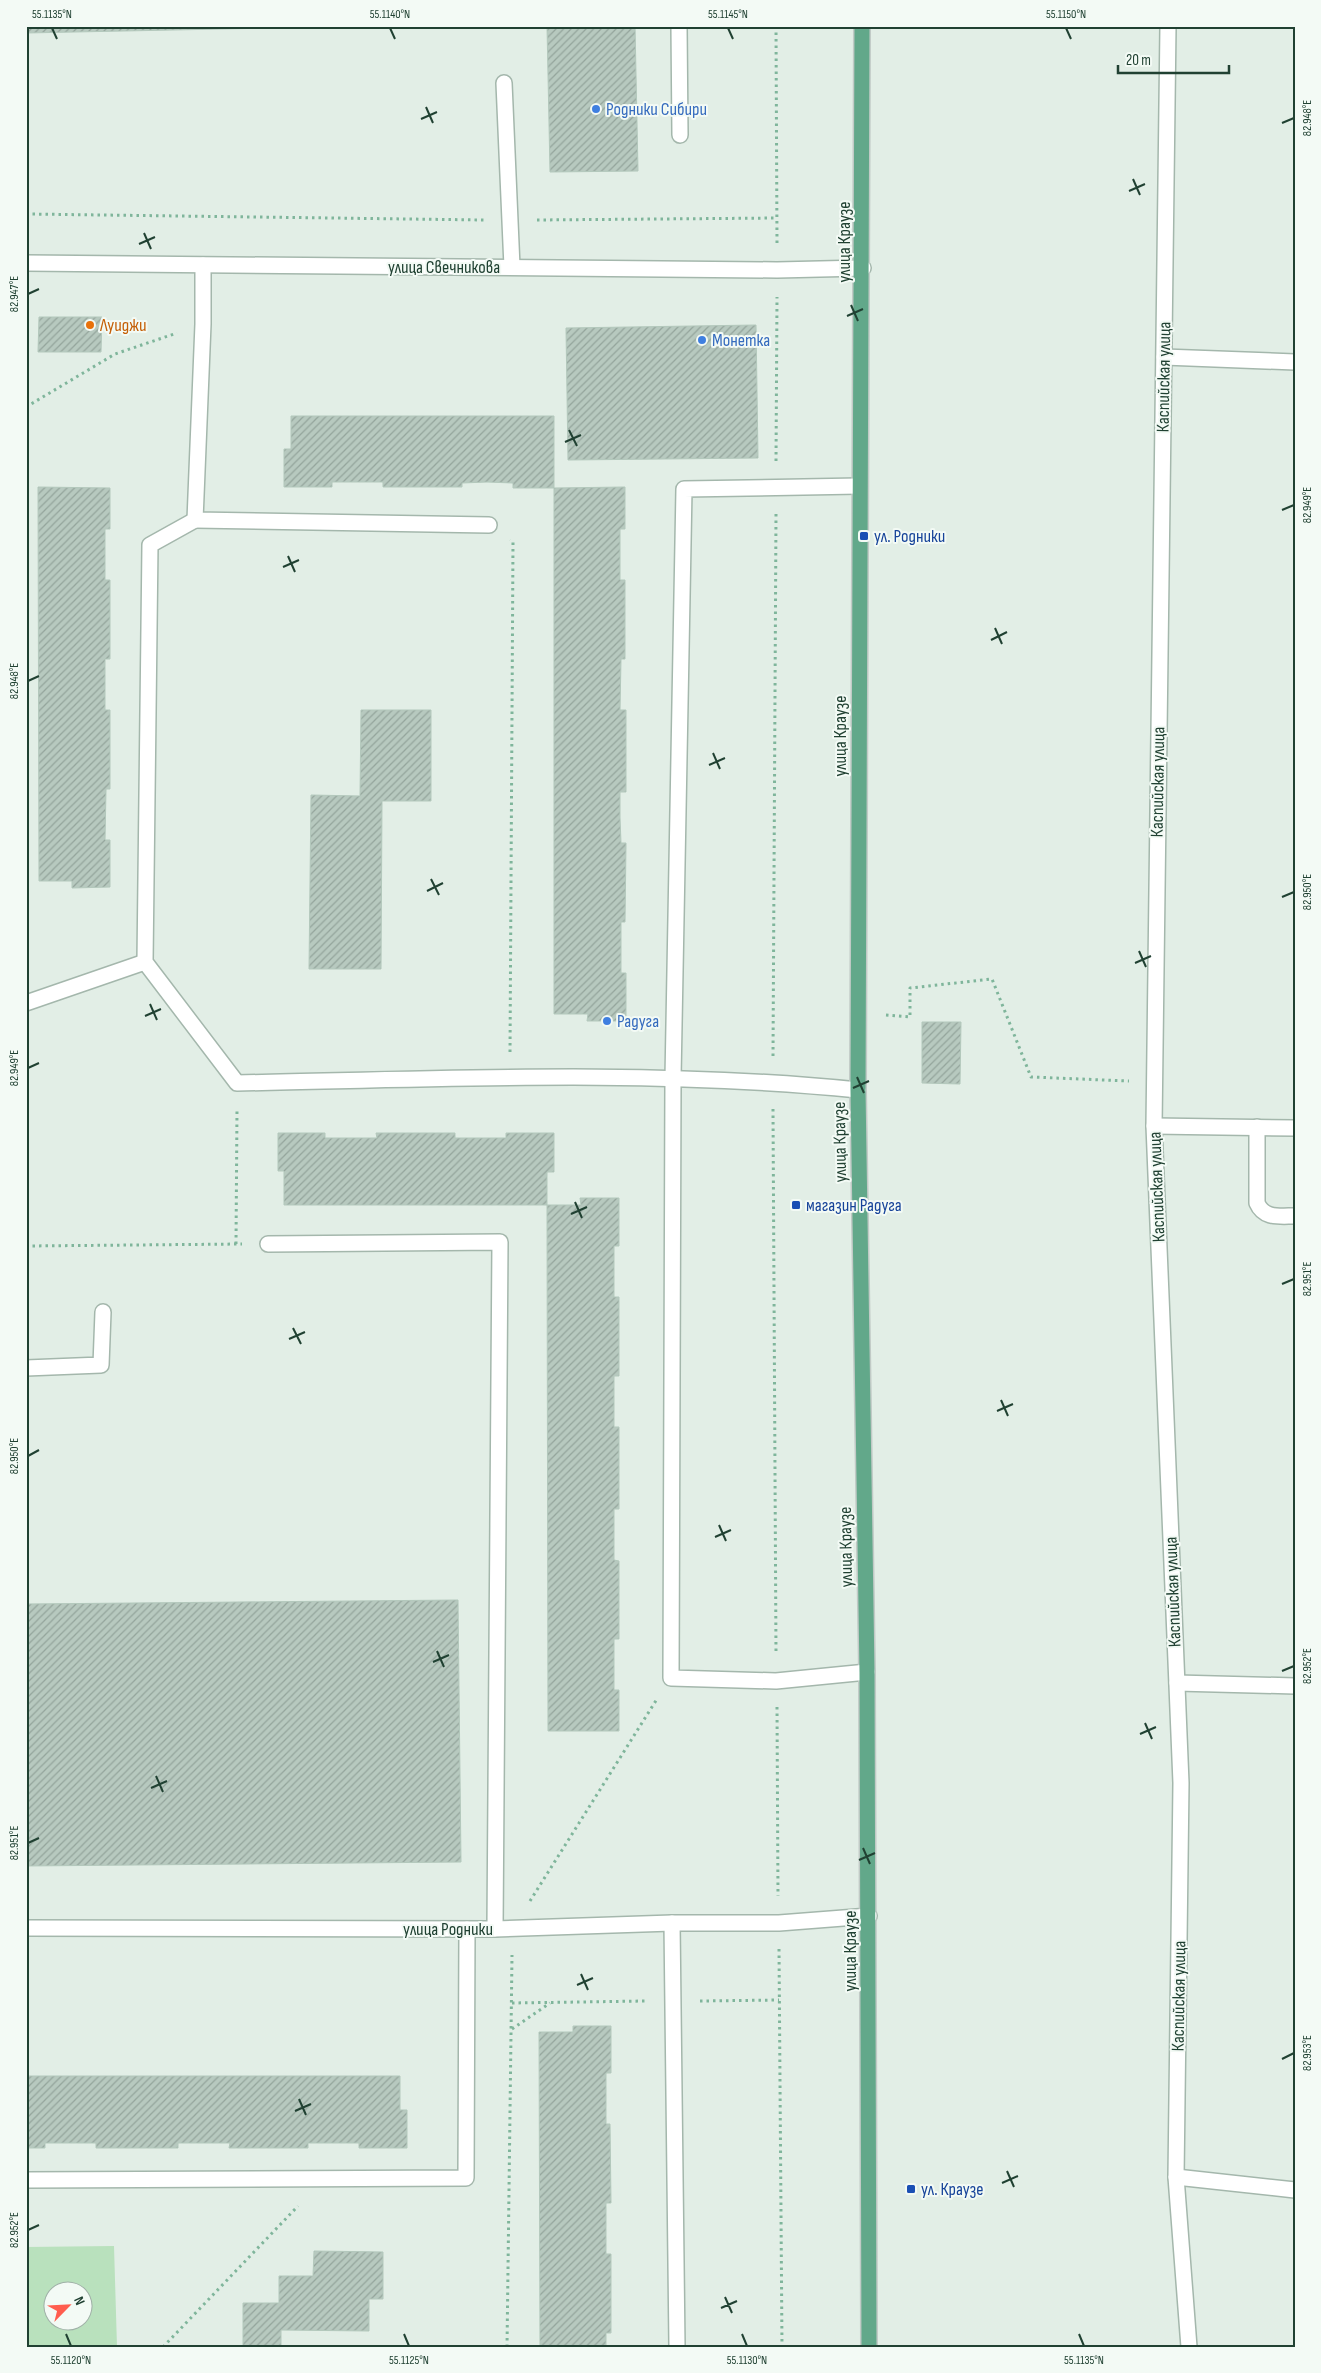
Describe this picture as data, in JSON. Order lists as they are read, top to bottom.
{
  "streets": {
    "main road": ["улица Краузе"],
    "street": ["улица Свечникова", "Каспийская улица", "улица Родники"]
  },
  "crossings": [
    ["улица Краузе", "улица Свечникова"],
    ["улица Краузе", "улица Родники"]
  ],
  "places": {
    "other": [
      "Родники Сибири",
      "Луиджи",
      "Монетка",
      "Радуга"
    ],
    "transit": ["ул. Родники", "магазин Радуга", "ул. Краузе"]
  },
  "scale_bar": "20 m",
  "north": "top right",
  "coordinates": [
    "55.1135°N",
    "55.1140°N",
    "55.1145°N",
    "55.1150°N",
    "82.948°E",
    "82.947°E",
    "82.949°E",
    "82.950°E",
    "82.951°E",
    "82.952°E",
    "82.953°E",
    "55.1120°N",
    "55.1125°N",
    "55.1130°N"
  ]
}
